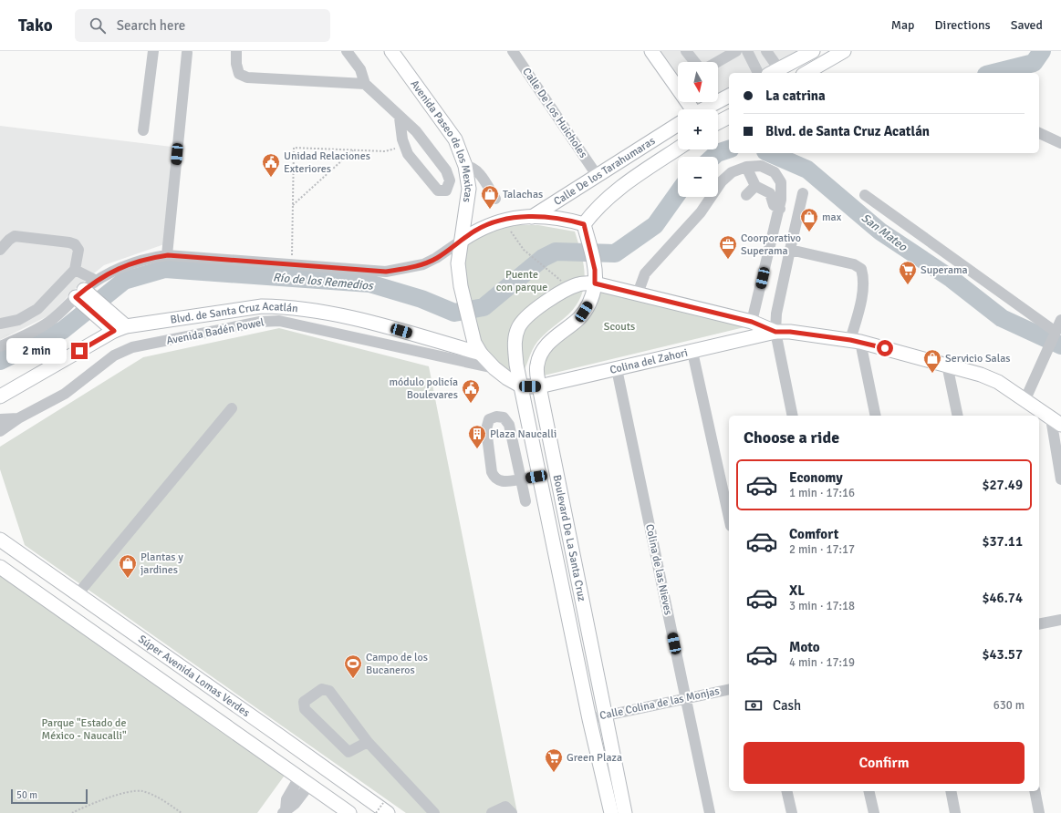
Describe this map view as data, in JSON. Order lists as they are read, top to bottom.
{
  "streets": {
    "main road": [
      "Avenida Paseo de los Mexicas",
      "Calle De los Tarahumaras",
      "Blvd. de Santa Cruz Acatlán",
      "Colina del Zahori",
      "Boulevard De La Santa Cruz",
      "Súper Avenida Lomas Verdes"
    ],
    "street": [
      "Calle De Los Huicholes",
      "Avenida Badén Powel",
      "Colina de las Nieves",
      "Calle Colina de las Monjas"
    ]
  },
  "crossings": [
    ["Calle De Los Huicholes", "Calle De los Tarahumaras"],
    ["Calle De los Tarahumaras", "Boulevard De La Santa Cruz"],
    ["Colina del Zahori", "Boulevard De La Santa Cruz"],
    ["Colina del Zahori", "Colina de las Nieves"],
    ["Boulevard De La Santa Cruz", "Calle Colina de las Monjas"],
    ["Colina de las Nieves", "Calle Colina de las Monjas"]
  ],
  "water": ["San Mateo", "Río de los Remedios"],
  "parks": ["Puente con parque", "Scouts", "Parque \"Estado de México - Naucalli\""],
  "places": {
    "public building": ["Unidad Relaciones Exteriores", "módulo policía Boulevares"],
    "shop": [
      "Talachas",
      "max",
      "Servicio Salas",
      "Plantas y jardines"
    ],
    "office": ["Coorporativo Superama"],
    "supermarket": ["Superama", "Green Plaza"],
    "building": ["Plaza Naucalli"],
    "sports": ["Campo de los Bucaneros"]
  },
  "scale_bar": "50 m",
  "north": "bottom",
  "page": {
    "header": "Tako",
    "search": "Search here",
    "nav": ["Map", "Directions", "Saved"],
    "map_buttons": ["+", "−"],
    "banner": ["La catrina", "Blvd. de Santa Cruz Acatlán"],
    "bubble": "2 min",
    "heading": "Choose a ride",
    "list": [
      {
        "name": "Economy",
        "note": "1 min · 17:16",
        "value": "$27.49"
      },
      {
        "name": "Comfort",
        "note": "2 min · 17:17",
        "value": "$37.11"
      },
      {
        "name": "XL",
        "note": "3 min · 17:18",
        "value": "$46.74"
      },
      {
        "name": "Moto",
        "note": "4 min · 17:19",
        "value": "$43.57"
      }
    ],
    "pay": ["Cash", "630 m"],
    "buttons": "Confirm",
    "scale": "50 m"
  }
}
